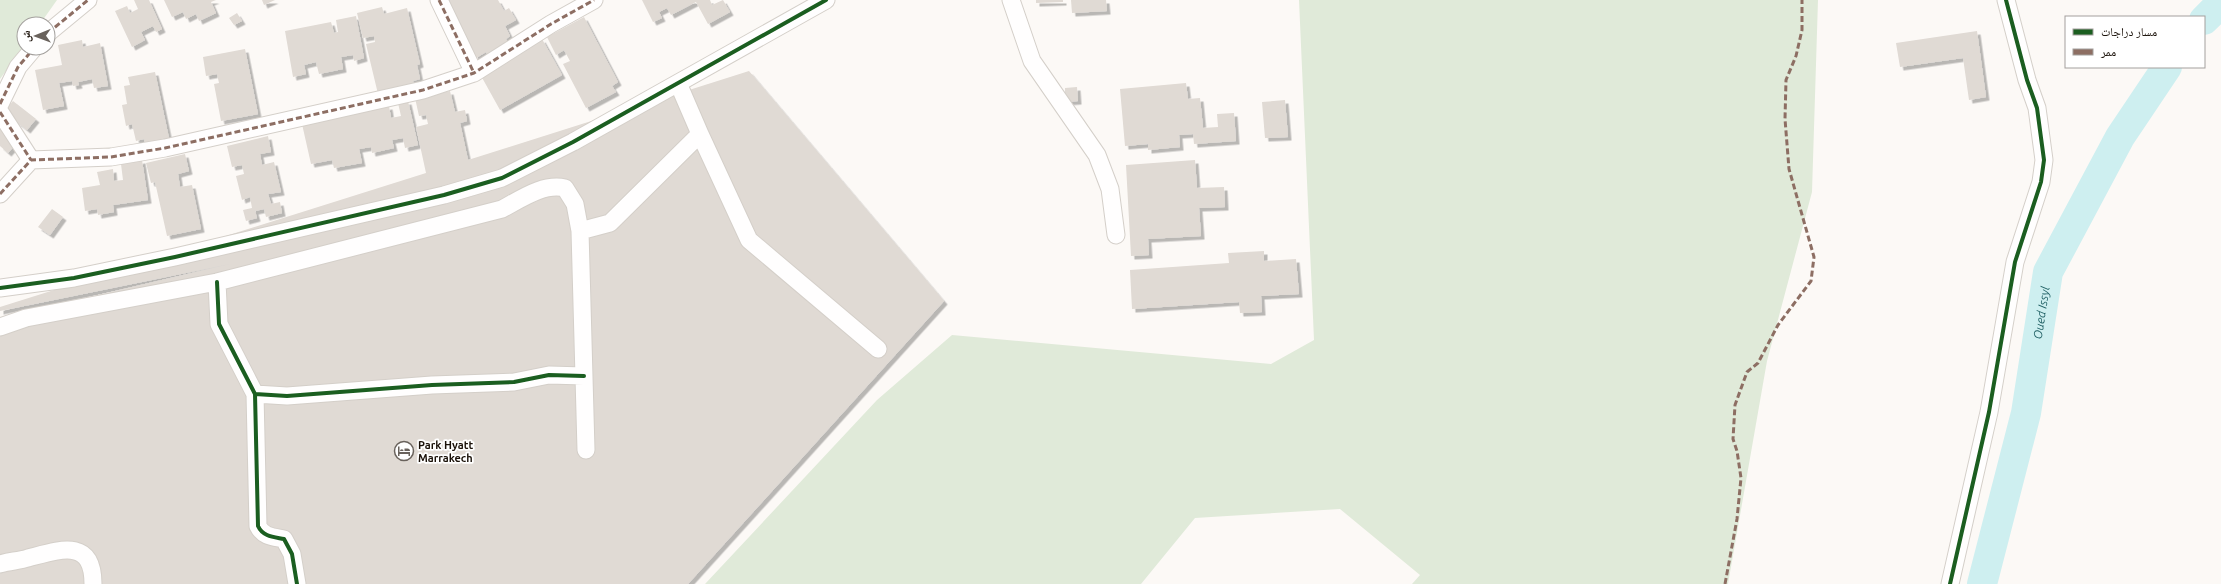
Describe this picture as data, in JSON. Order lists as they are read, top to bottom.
{
  "water": ["Oued Issyl"],
  "places": {
    "hotel": ["Park Hyatt Marrakech"]
  },
  "legend": ["مسار دراجات", "ممر"],
  "north": "left"
}
